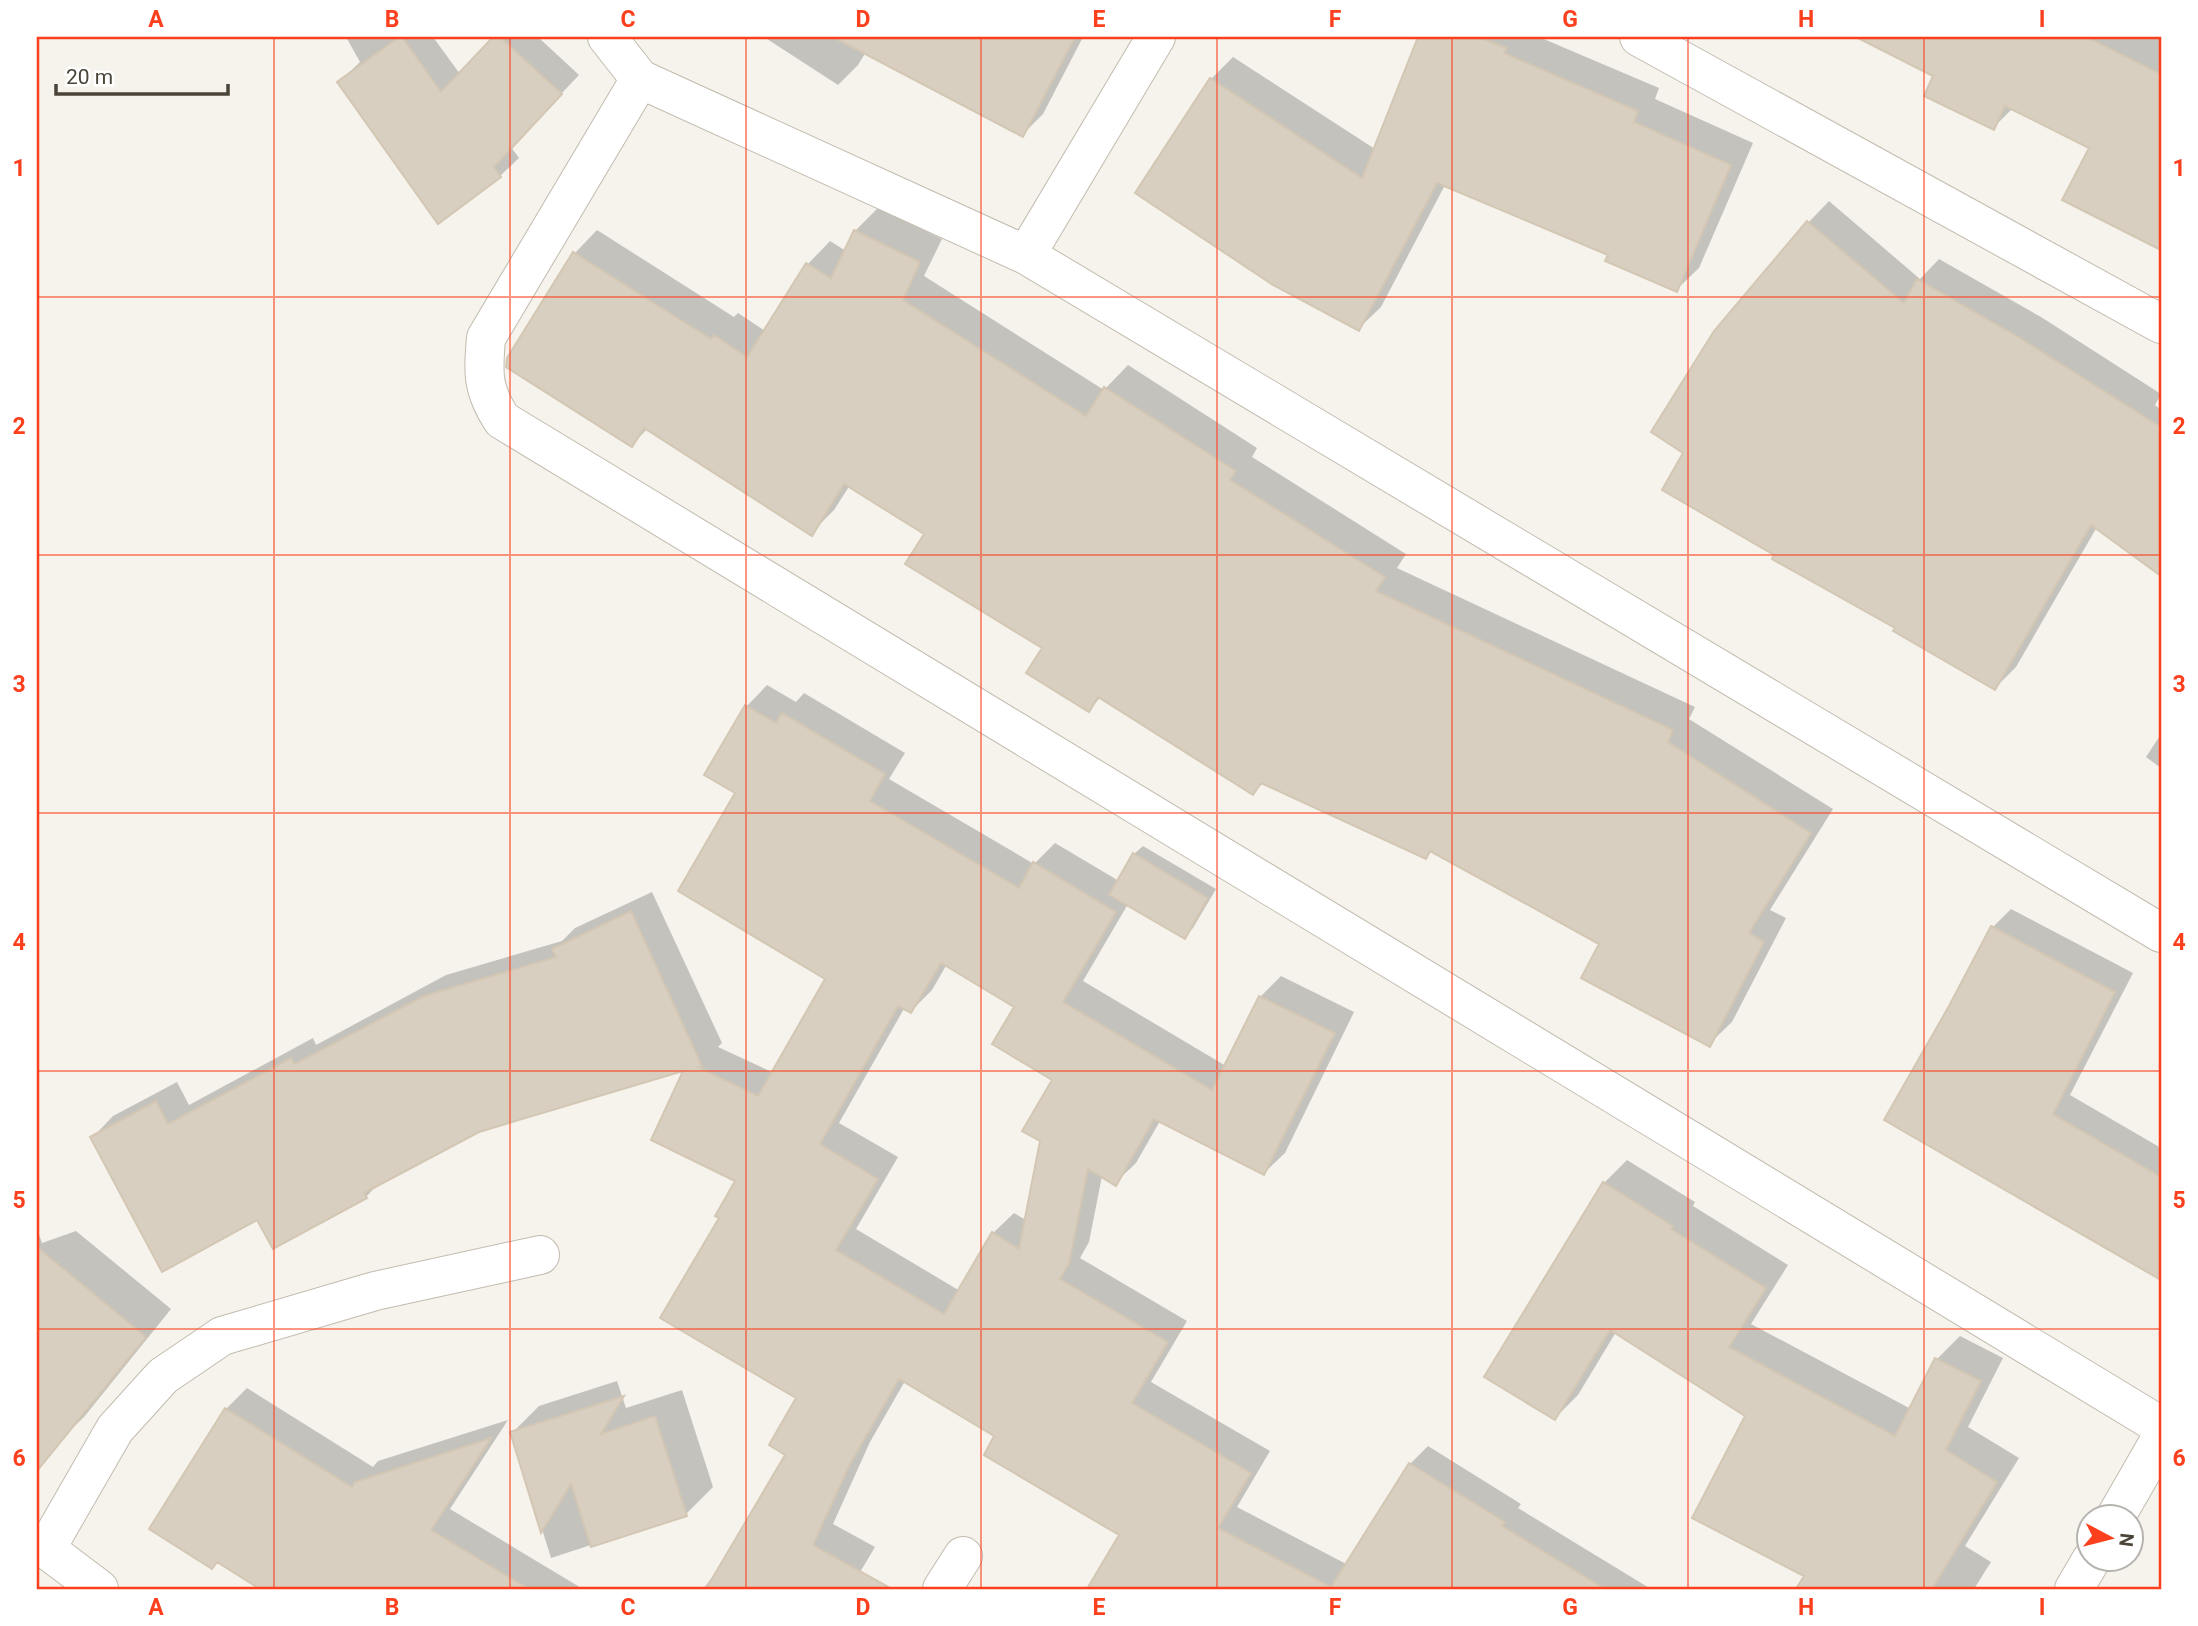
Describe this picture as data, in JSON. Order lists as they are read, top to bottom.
{
  "scale_bar": "20 m",
  "north": "right",
  "grid": {
    "columns": [
      "A",
      "B",
      "C",
      "D",
      "E",
      "F",
      "G",
      "H",
      "I"
    ],
    "rows": [
      "1",
      "2",
      "3",
      "4",
      "5",
      "6"
    ]
  }
}
